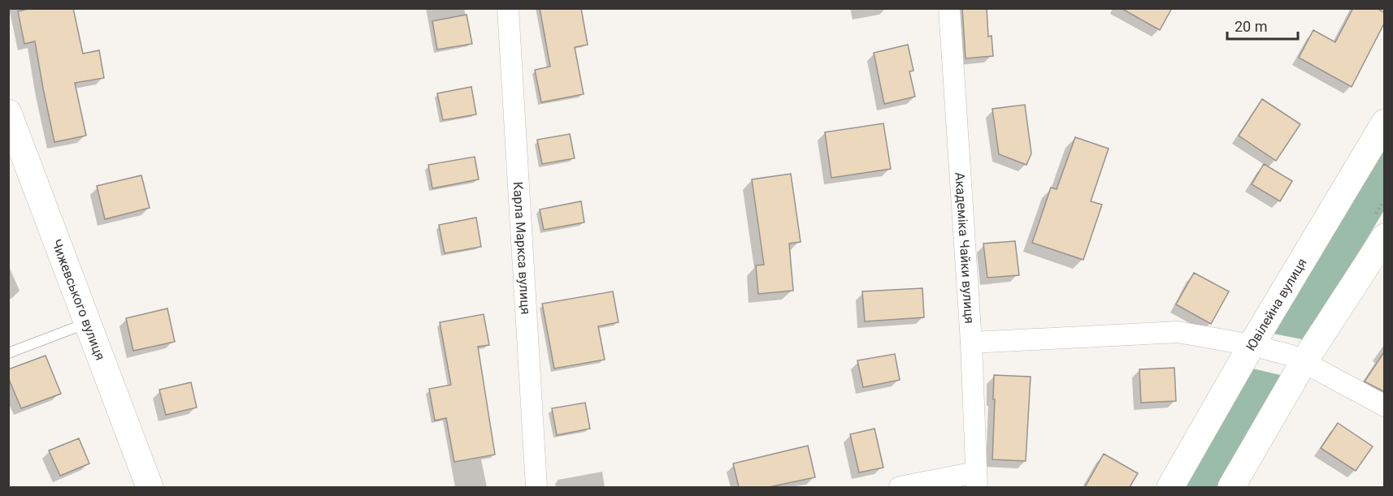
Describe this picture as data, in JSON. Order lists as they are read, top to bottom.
{
  "streets": {
    "street": [
      "Карла Маркса вулиця",
      "Академіка Чайки вулиця",
      "Чижевського вулиця",
      "Ювілейна вулиця"
    ]
  },
  "scale_bar": "20 m"
}
